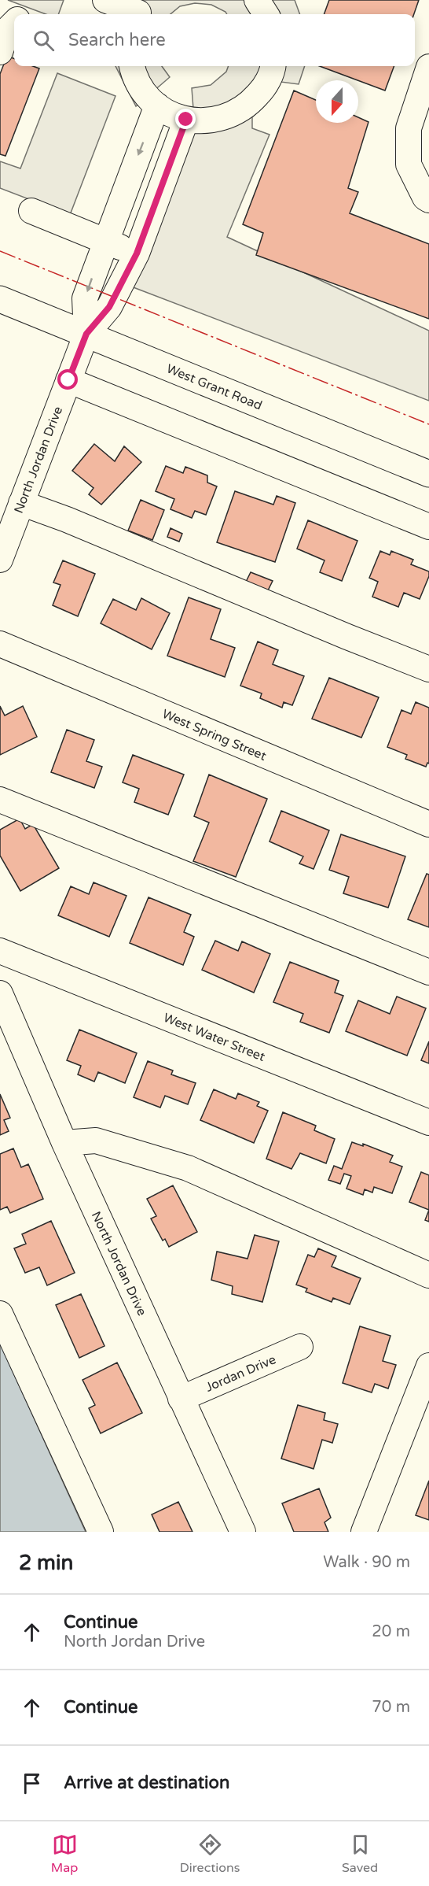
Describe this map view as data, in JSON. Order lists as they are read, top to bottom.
{
  "streets": {
    "main road": ["West Grant Road"],
    "street": [
      "North Jordan Drive",
      "West Spring Street",
      "West Water Street",
      "Jordan Drive"
    ]
  },
  "crossings": [
    ["West Grant Road", "North Jordan Drive"],
    ["North Jordan Drive", "Jordan Drive"]
  ],
  "north": "bottom",
  "page": {
    "search": "Search here",
    "heading": ["2 min", "Walk · 90 m"],
    "list": [
      ["Continue", "North Jordan Drive", "20 m"],
      ["Continue", "70 m"],
      "Arrive at destination"
    ],
    "nav": ["Map", "Directions", "Saved"]
  }
}
